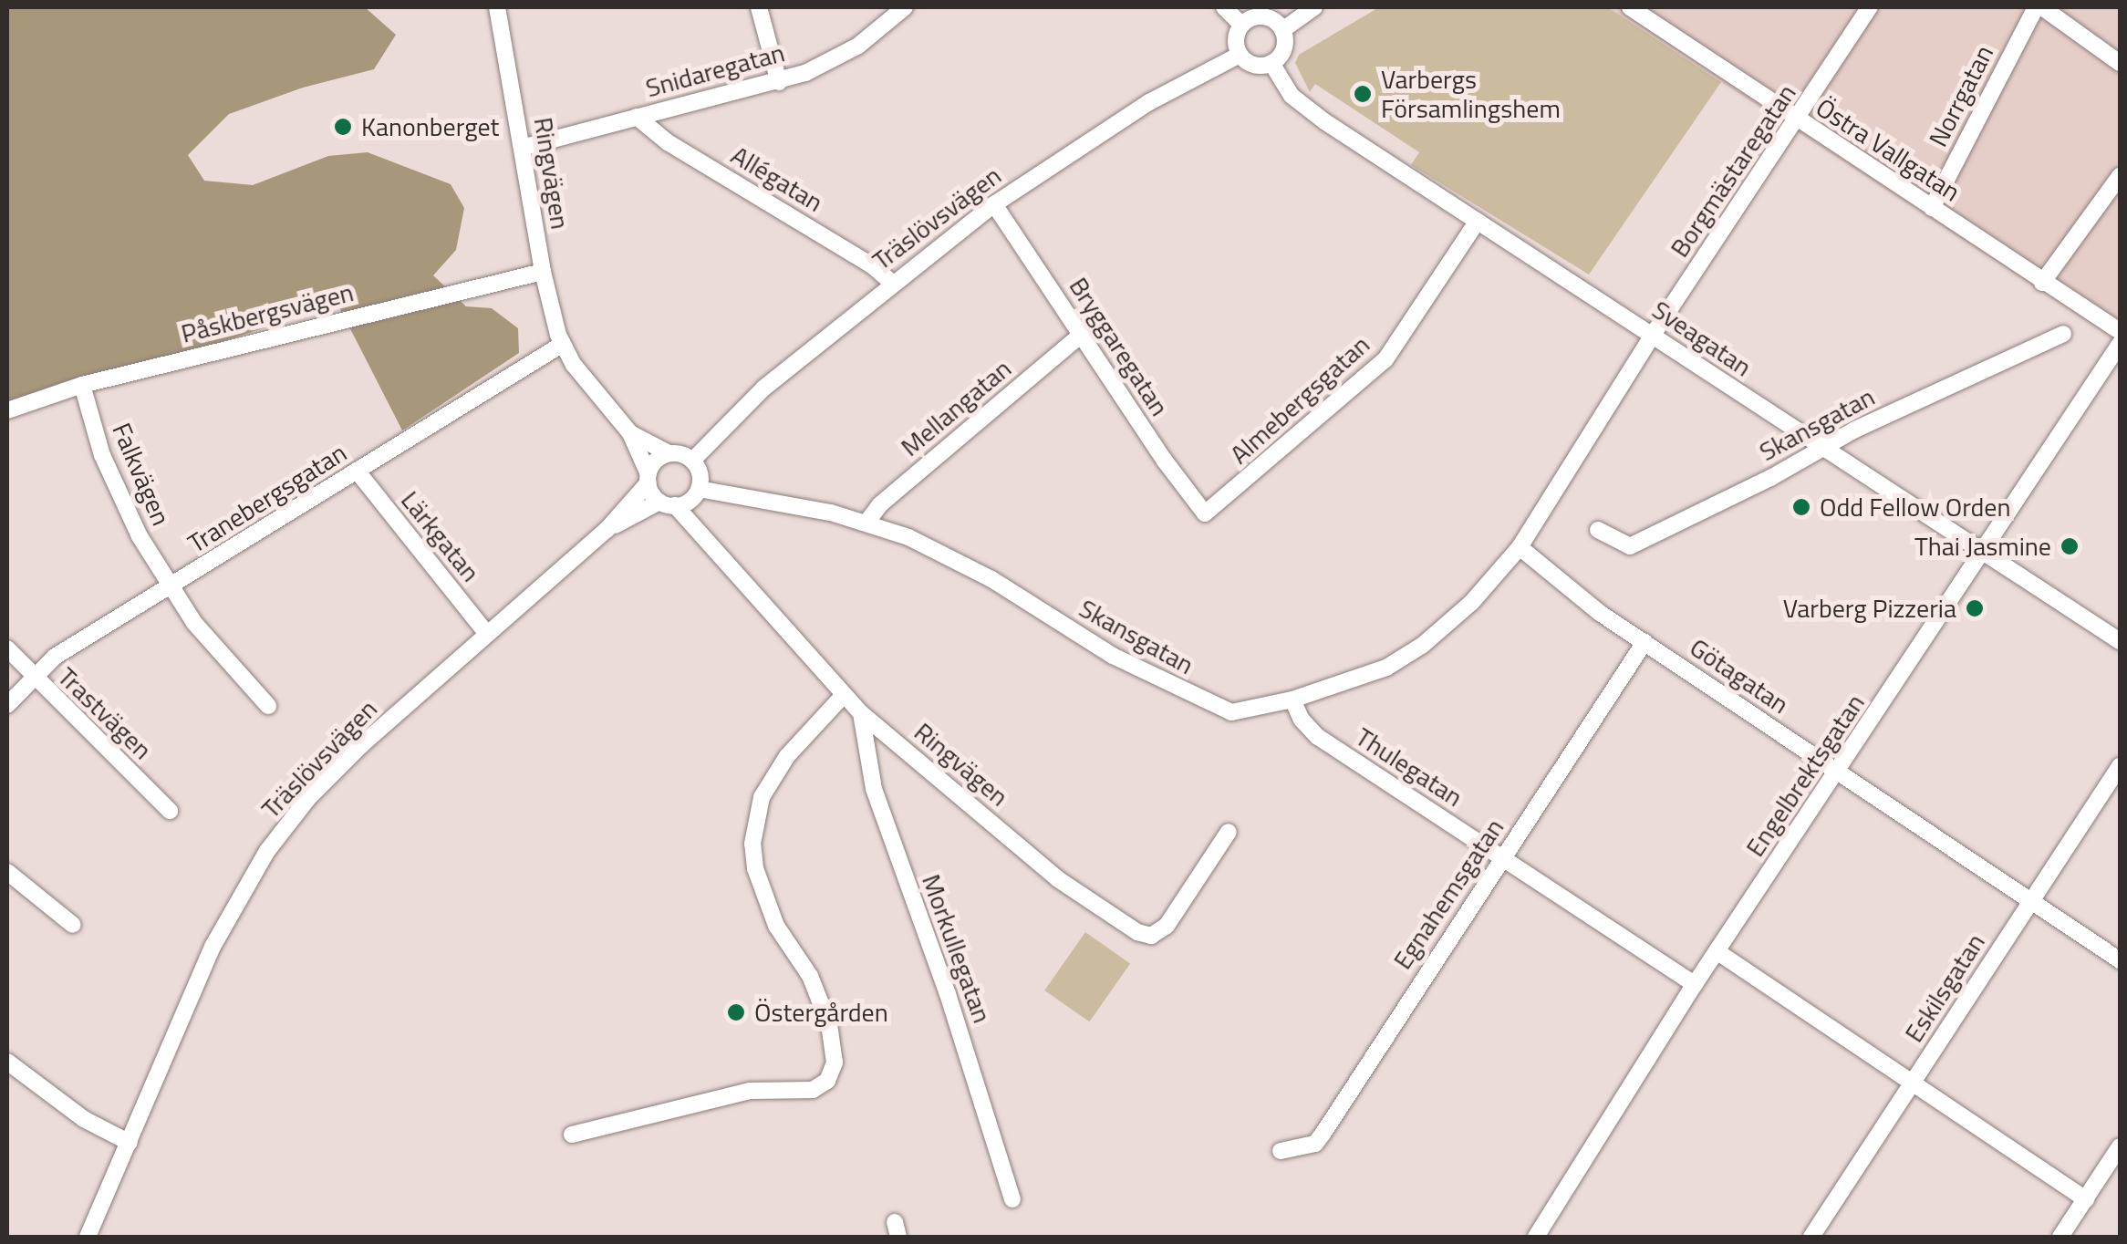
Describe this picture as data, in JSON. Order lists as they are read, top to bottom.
{
  "streets": {
    "street": [
      "Snidaregatan",
      "Norrgatan",
      "Östra Vallgatan",
      "Borgmästaregatan",
      "Ringvägen",
      "Allégatan",
      "Träslövsvägen",
      "Påskbergsvägen",
      "Sveagatan",
      "Bryggaregatan",
      "Almebergsgatan",
      "Mellangatan",
      "Skansgatan",
      "Falkvägen",
      "Tranebergsgatan",
      "Lärkgatan",
      "Götagatan",
      "Trastvägen",
      "Thulegatan",
      "Engelbrektsgatan",
      "Egnahemsgatan",
      "Morkullegatan",
      "Eskilsgatan"
    ]
  },
  "crossings": [
    ["Snidaregatan", "Ringvägen"],
    ["Snidaregatan", "Allégatan"],
    ["Norrgatan", "Östra Vallgatan"],
    ["Östra Vallgatan", "Borgmästaregatan"],
    ["Borgmästaregatan", "Sveagatan"],
    ["Borgmästaregatan", "Skansgatan"],
    ["Borgmästaregatan", "Götagatan"],
    ["Ringvägen", "Träslövsvägen"],
    ["Ringvägen", "Påskbergsvägen"],
    ["Ringvägen", "Skansgatan"],
    ["Ringvägen", "Tranebergsgatan"],
    ["Ringvägen", "Morkullegatan"],
    ["Allégatan", "Träslövsvägen"],
    ["Träslövsvägen", "Sveagatan"],
    ["Träslövsvägen", "Bryggaregatan"],
    ["Träslövsvägen", "Skansgatan"],
    ["Träslövsvägen", "Lärkgatan"],
    ["Påskbergsvägen", "Falkvägen"],
    ["Sveagatan", "Almebergsgatan"],
    ["Sveagatan", "Skansgatan"],
    ["Sveagatan", "Engelbrektsgatan"],
    ["Bryggaregatan", "Almebergsgatan"],
    ["Bryggaregatan", "Mellangatan"],
    ["Mellangatan", "Skansgatan"],
    ["Skansgatan", "Götagatan"],
    ["Skansgatan", "Thulegatan"],
    ["Falkvägen", "Tranebergsgatan"],
    ["Tranebergsgatan", "Lärkgatan"],
    ["Tranebergsgatan", "Trastvägen"],
    ["Götagatan", "Engelbrektsgatan"],
    ["Götagatan", "Egnahemsgatan"],
    ["Götagatan", "Eskilsgatan"],
    ["Thulegatan", "Engelbrektsgatan"],
    ["Thulegatan", "Egnahemsgatan"]
  ],
  "places": [
    "Varbergs Församlingshem",
    "Kanonberget",
    "Odd Fellow Orden",
    "Thai Jasmine",
    "Varberg Pizzeria",
    "Östergården"
  ]
}
